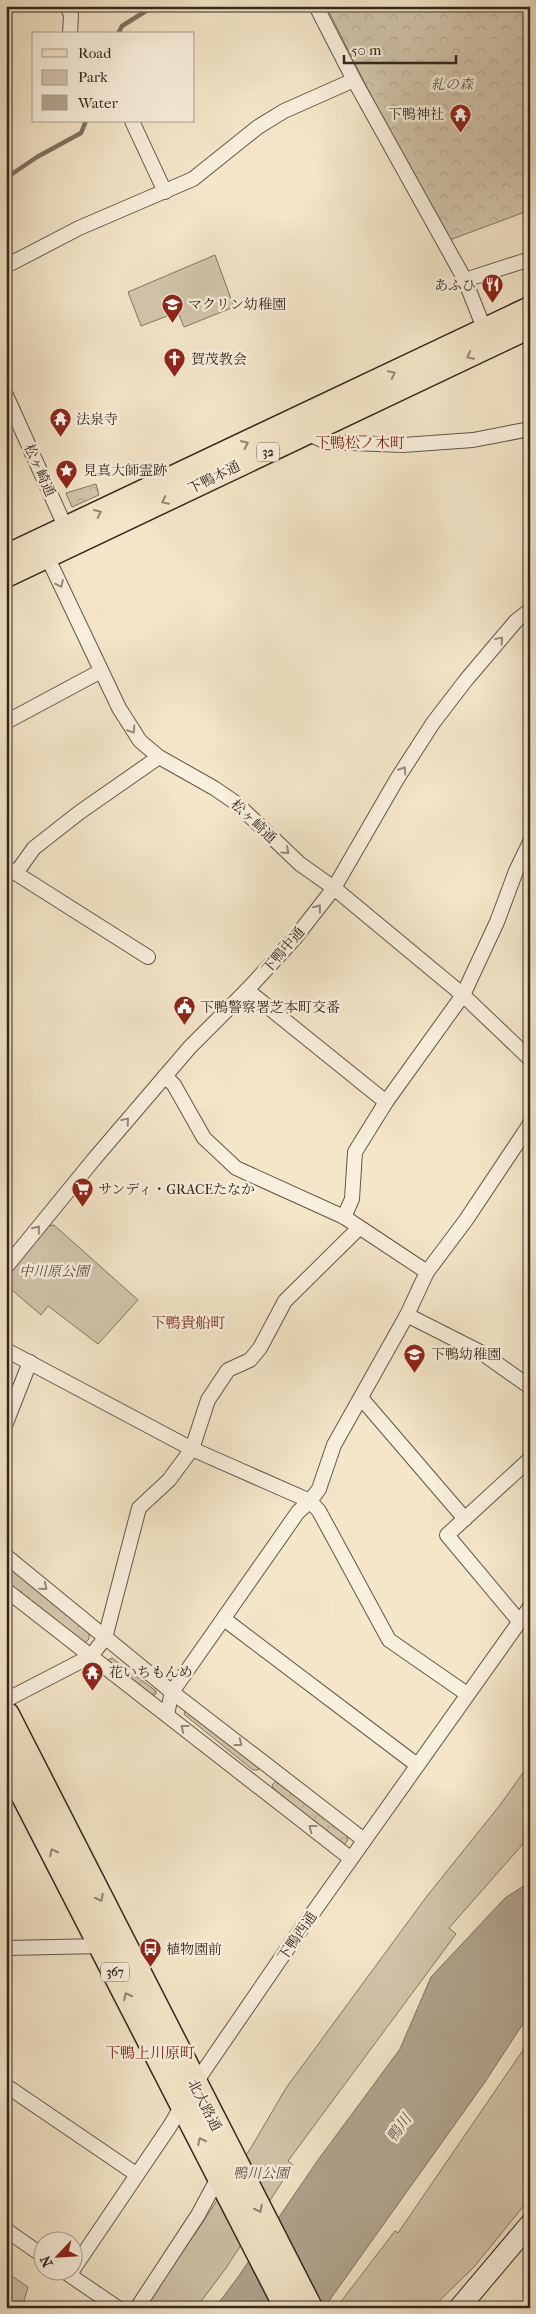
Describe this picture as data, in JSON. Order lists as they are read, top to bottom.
{
  "streets": {
    "highway": ["367", "北大路通"],
    "main road": ["32", "下鴨本通"],
    "street": ["松ヶ崎通", "下鴨中通", "下鴨西通"]
  },
  "crossings": [
    ["松ヶ崎通", "下鴨本通"],
    ["松ヶ崎通", "下鴨中通"],
    ["下鴨西通", "北大路通"]
  ],
  "one_way": ["松ヶ崎通", "下鴨中通"],
  "districts": ["下鴨松ノ木町", "下鴨貴船町", "下鴨上川原町"],
  "water": ["鴨川"],
  "parks": ["糺の森", "中川原公園", "鴨川公園"],
  "places": {
    "temple": ["下鴨神社", "法泉寺", "花いちもんめ"],
    "restaurant": ["あふひ"],
    "school or university": ["マクリン幼稚園", "下鴨幼稚園"],
    "church": ["賀茂教会"],
    "place": ["見真大師霊跡"],
    "public building": ["下鴨警察署芝本町交番"],
    "supermarket": ["サンディ・GRACEたなか"],
    "bus stop": ["植物園前"]
  },
  "legend": ["Road", "Park", "Water"],
  "scale_bar": "50 m",
  "north": "bottom left"
}
